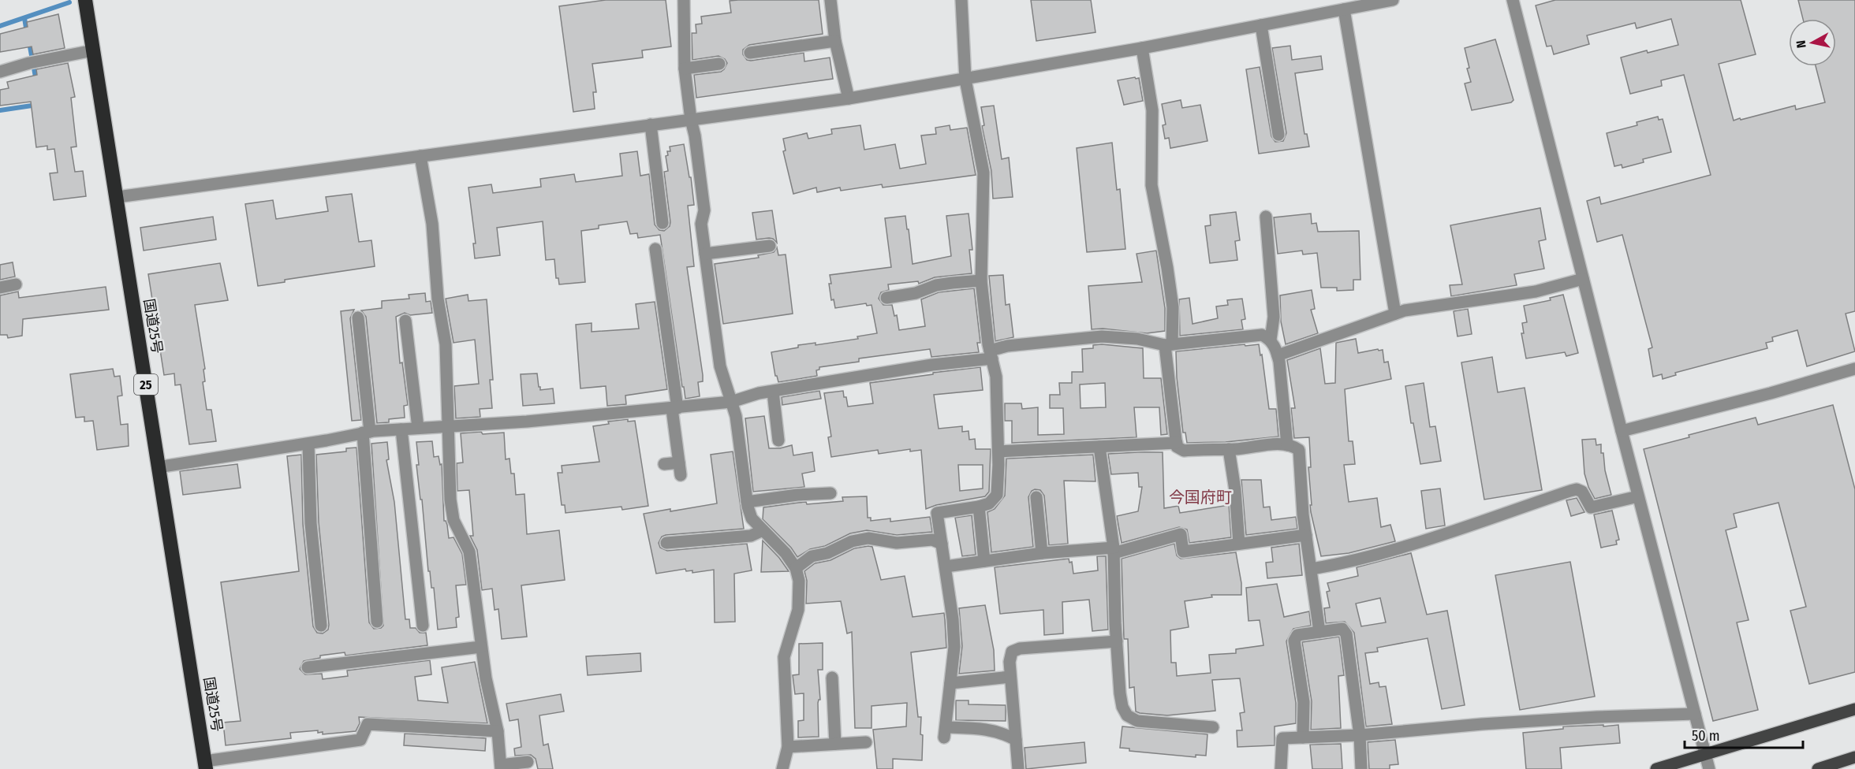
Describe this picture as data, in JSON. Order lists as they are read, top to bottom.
{
  "streets": {
    "highway": ["国道25号", "25"]
  },
  "districts": ["今国府町"],
  "scale_bar": "50 m",
  "north": "left"
}
